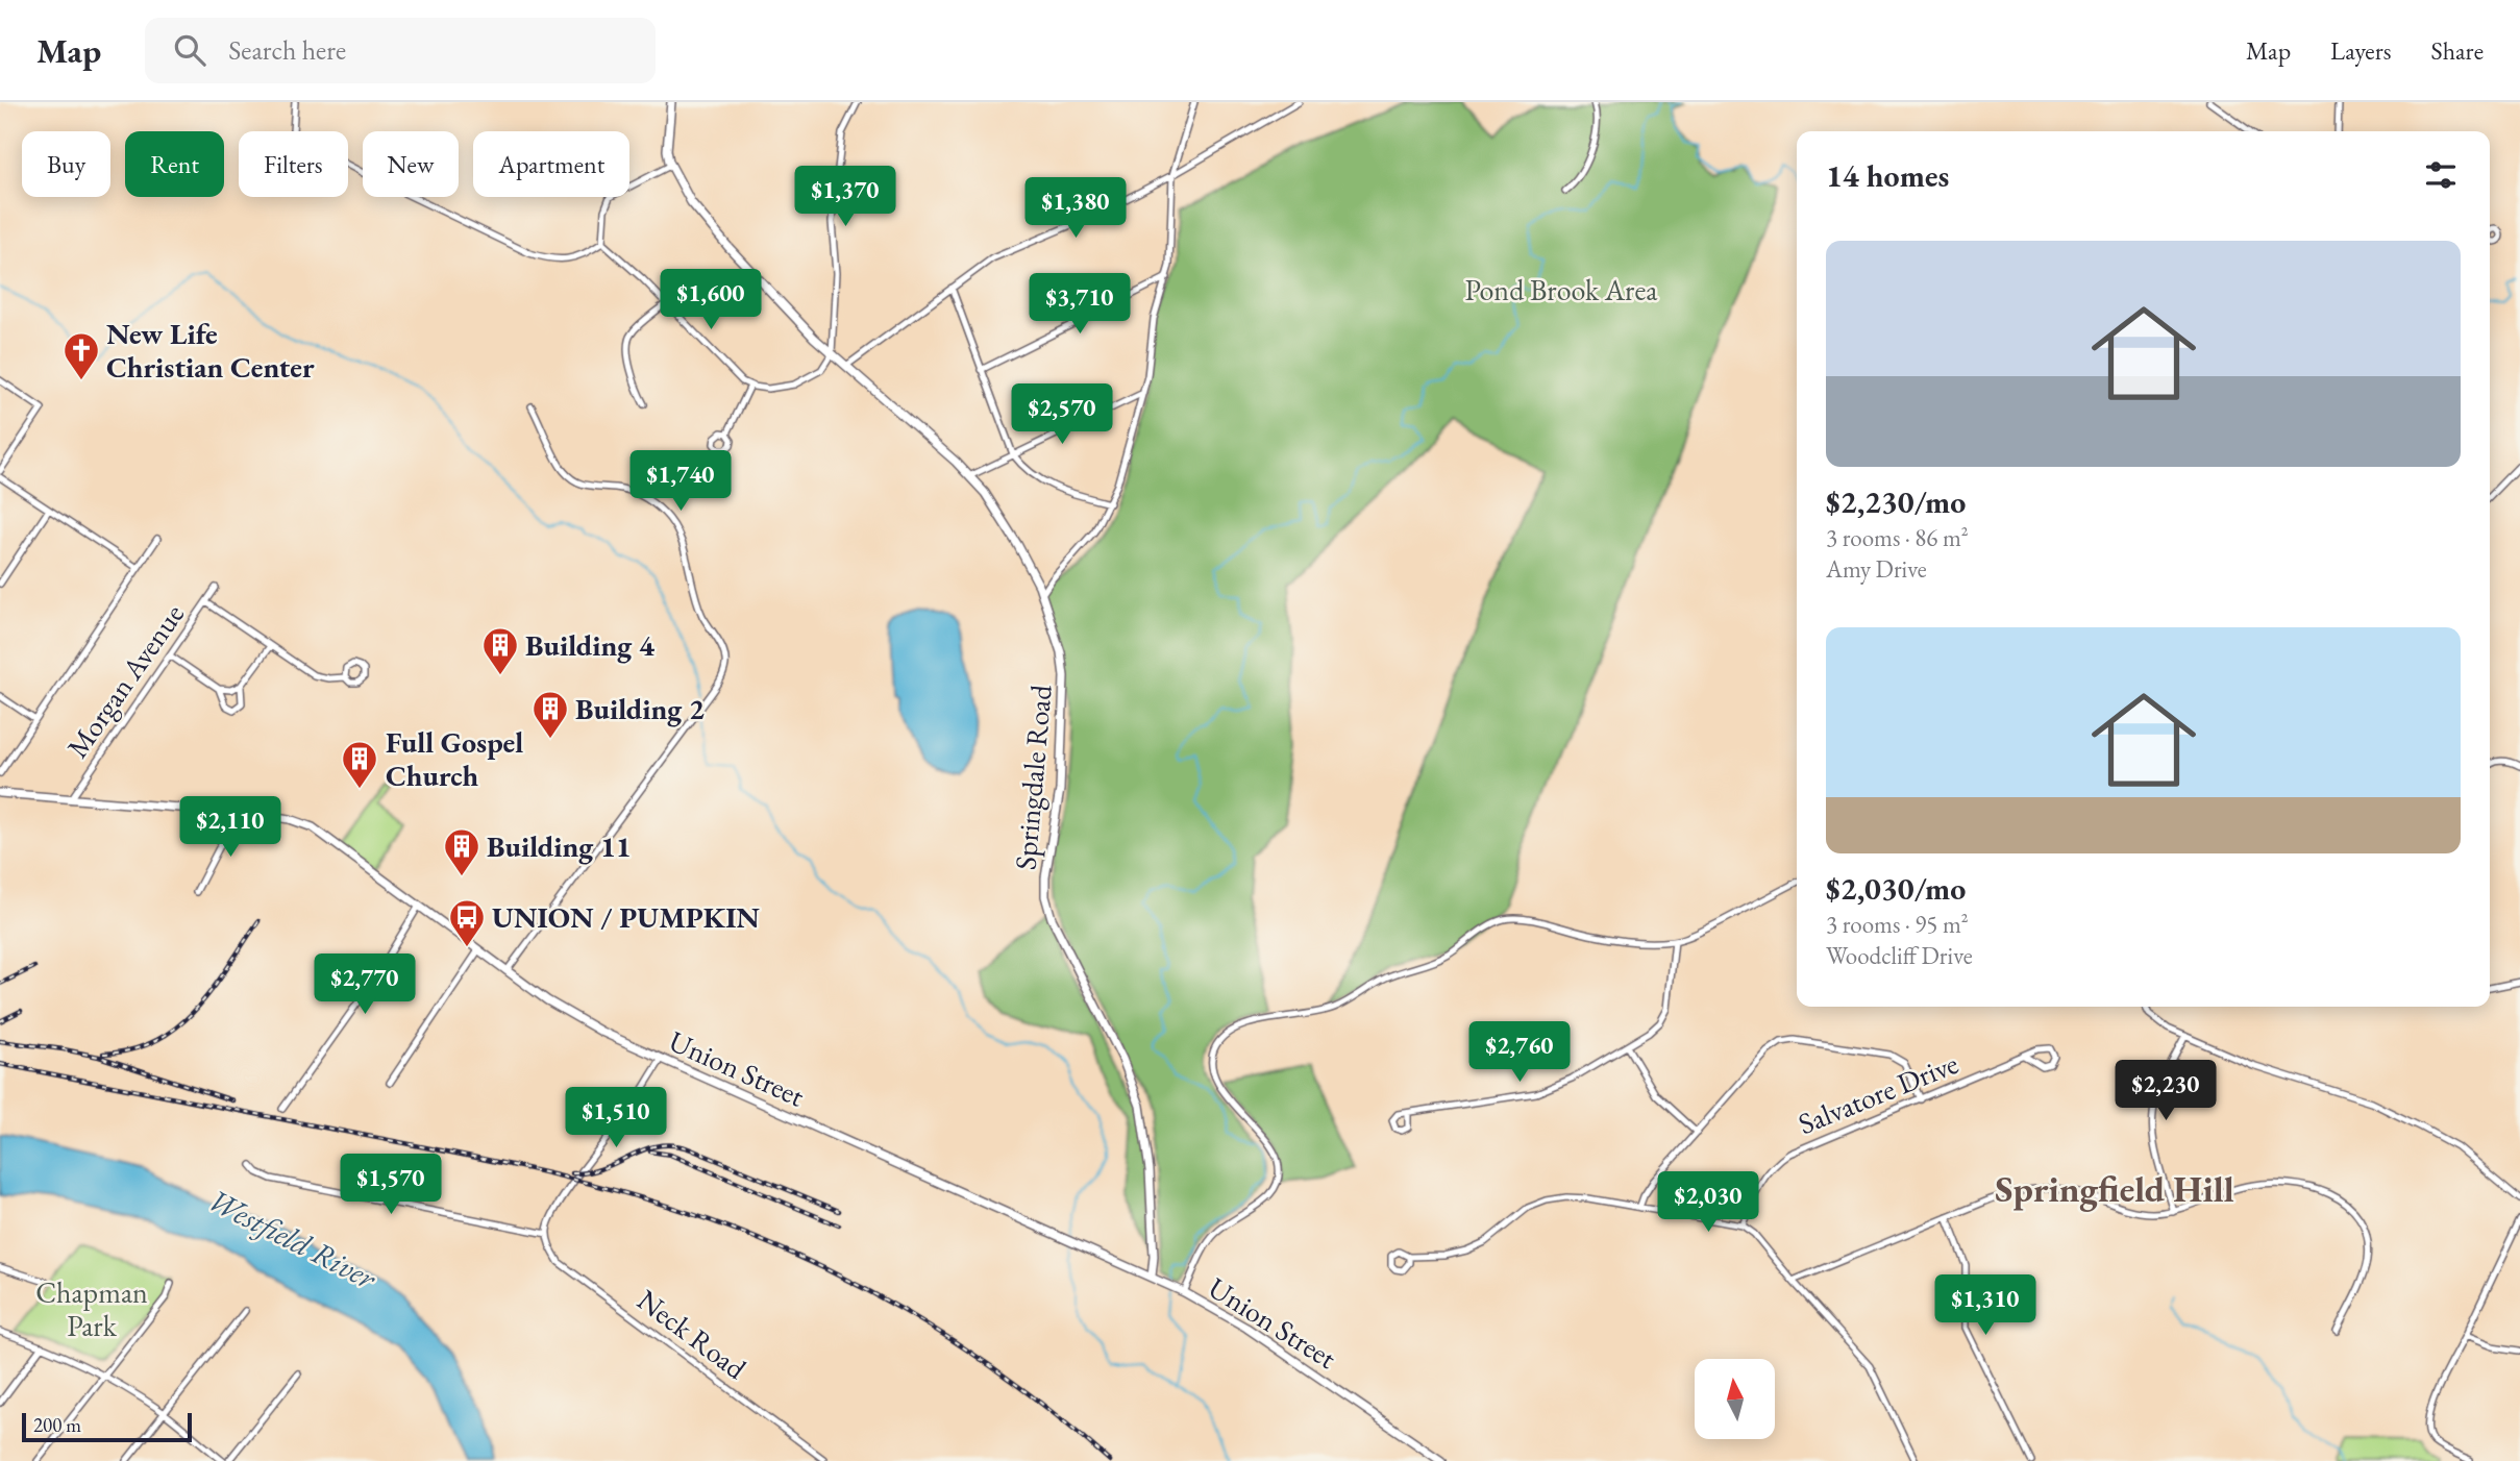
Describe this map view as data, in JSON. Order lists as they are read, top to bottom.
{
  "streets": {
    "main road": ["Springdale Road", "Union Street"],
    "street": ["Morgan Avenue", "Salvatore Drive", "Neck Road"]
  },
  "crossings": [
    ["Morgan Avenue", "Union Street"],
    ["Springdale Road", "Union Street"]
  ],
  "districts": ["Springfield Hill"],
  "water": ["Westfield River"],
  "parks": ["Pond Brook Area", "Chapman Park"],
  "places": {
    "church": ["New Life Christian Center"],
    "building": [
      "Building 4",
      "Building 2",
      "Full Gospel Church",
      "Building 11"
    ],
    "bus stop": ["UNION / PUMPKIN"]
  },
  "scale_bar": "200 m",
  "north": "top",
  "page": {
    "header": "Map",
    "search": "Search here",
    "nav": ["Map", "Layers", "Share"],
    "chip": [
      "Buy",
      "Rent",
      "Filters",
      "New",
      "Apartment"
    ],
    "heading": "14 homes",
    "price": [
      "$1,370",
      "$1,380",
      "$1,600",
      "$3,710",
      "$2,570",
      "$1,740",
      "$2,110",
      "$2,770",
      "$2,760",
      "$2,230",
      "$1,510",
      "$1,570",
      "$2,030",
      "$1,310"
    ],
    "list": [
      {
        "name": "$2,230/mo",
        "note": "3 rooms · 86 m² · Amy Drive"
      },
      {
        "name": "$2,030/mo",
        "note": "3 rooms · 95 m² · Woodcliff Drive"
      }
    ],
    "scale": "200 m"
  }
}
